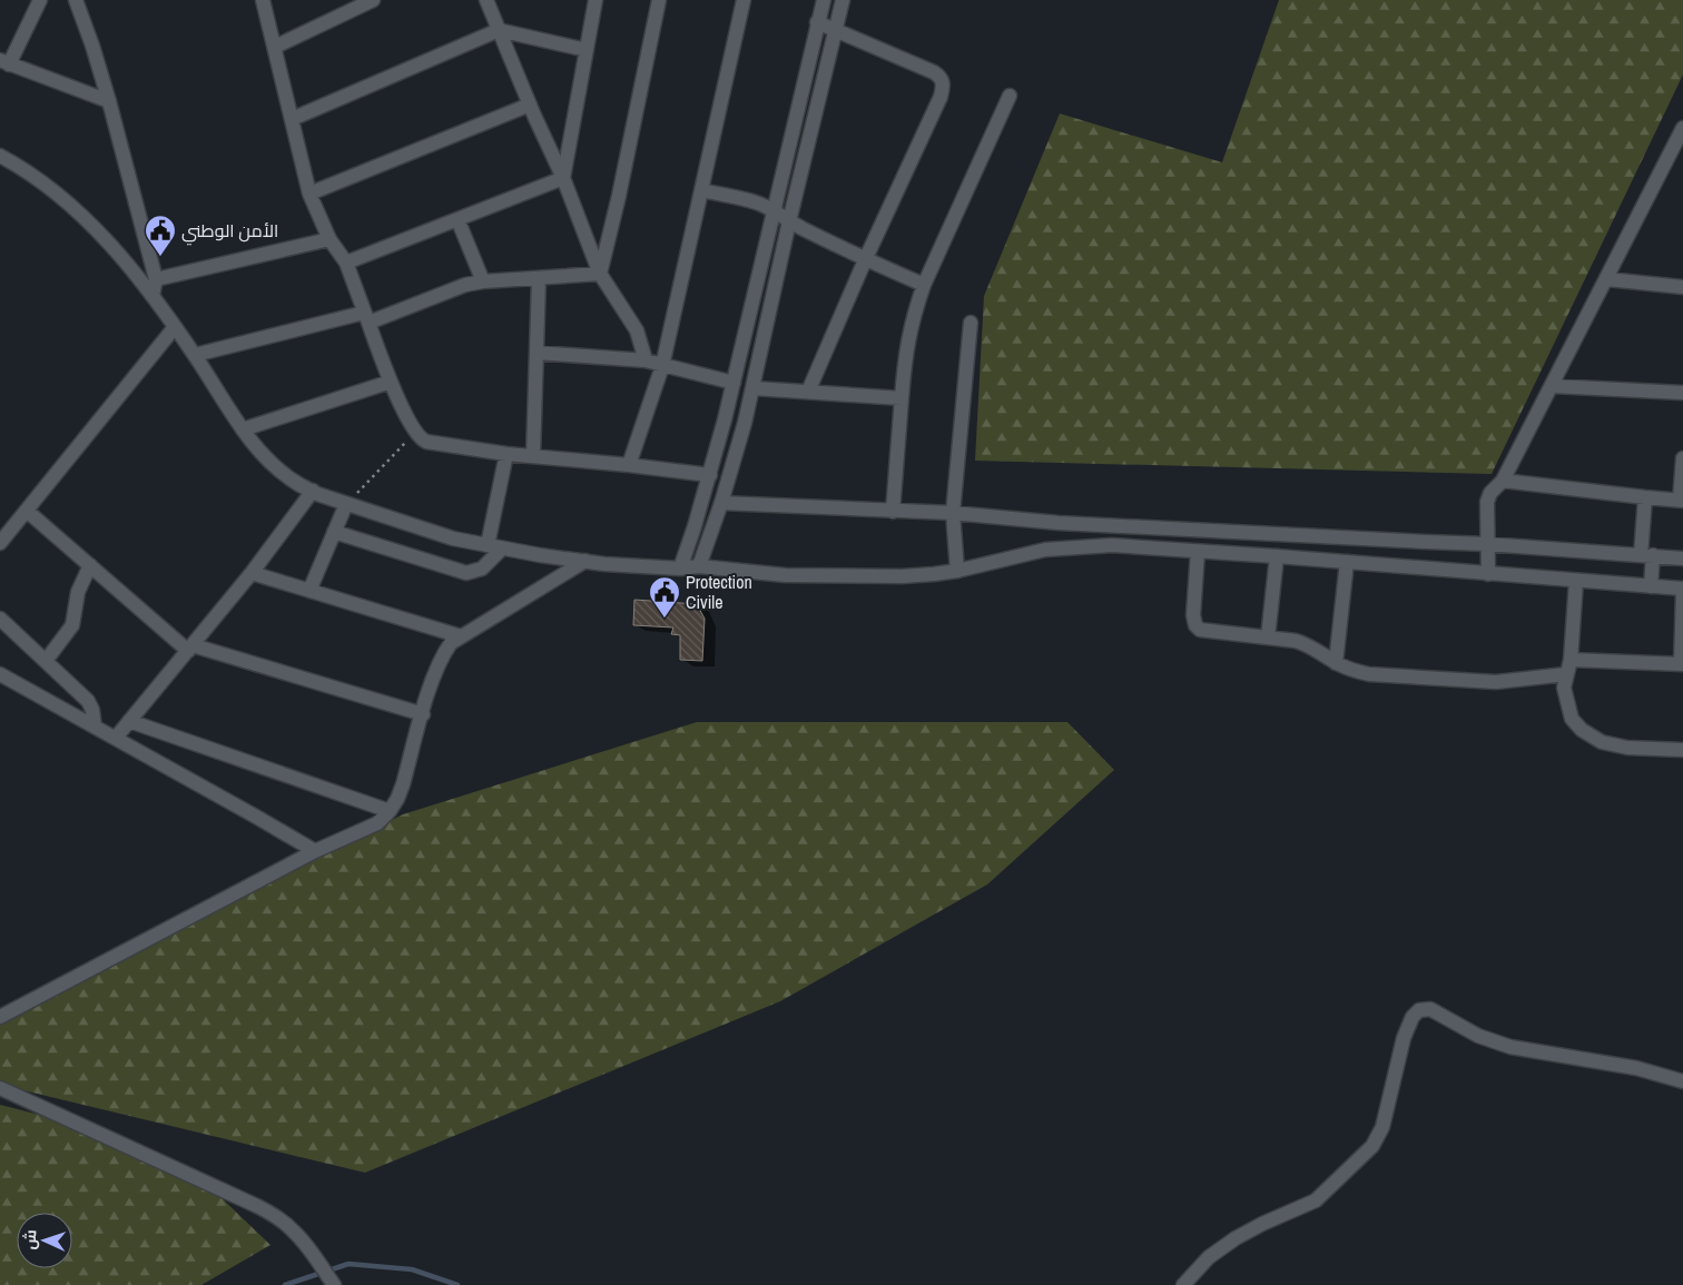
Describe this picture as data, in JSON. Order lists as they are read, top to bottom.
{
  "places": {
    "public building": ["الأمن الوطني", "Protection Civile"]
  },
  "north": "left"
}
